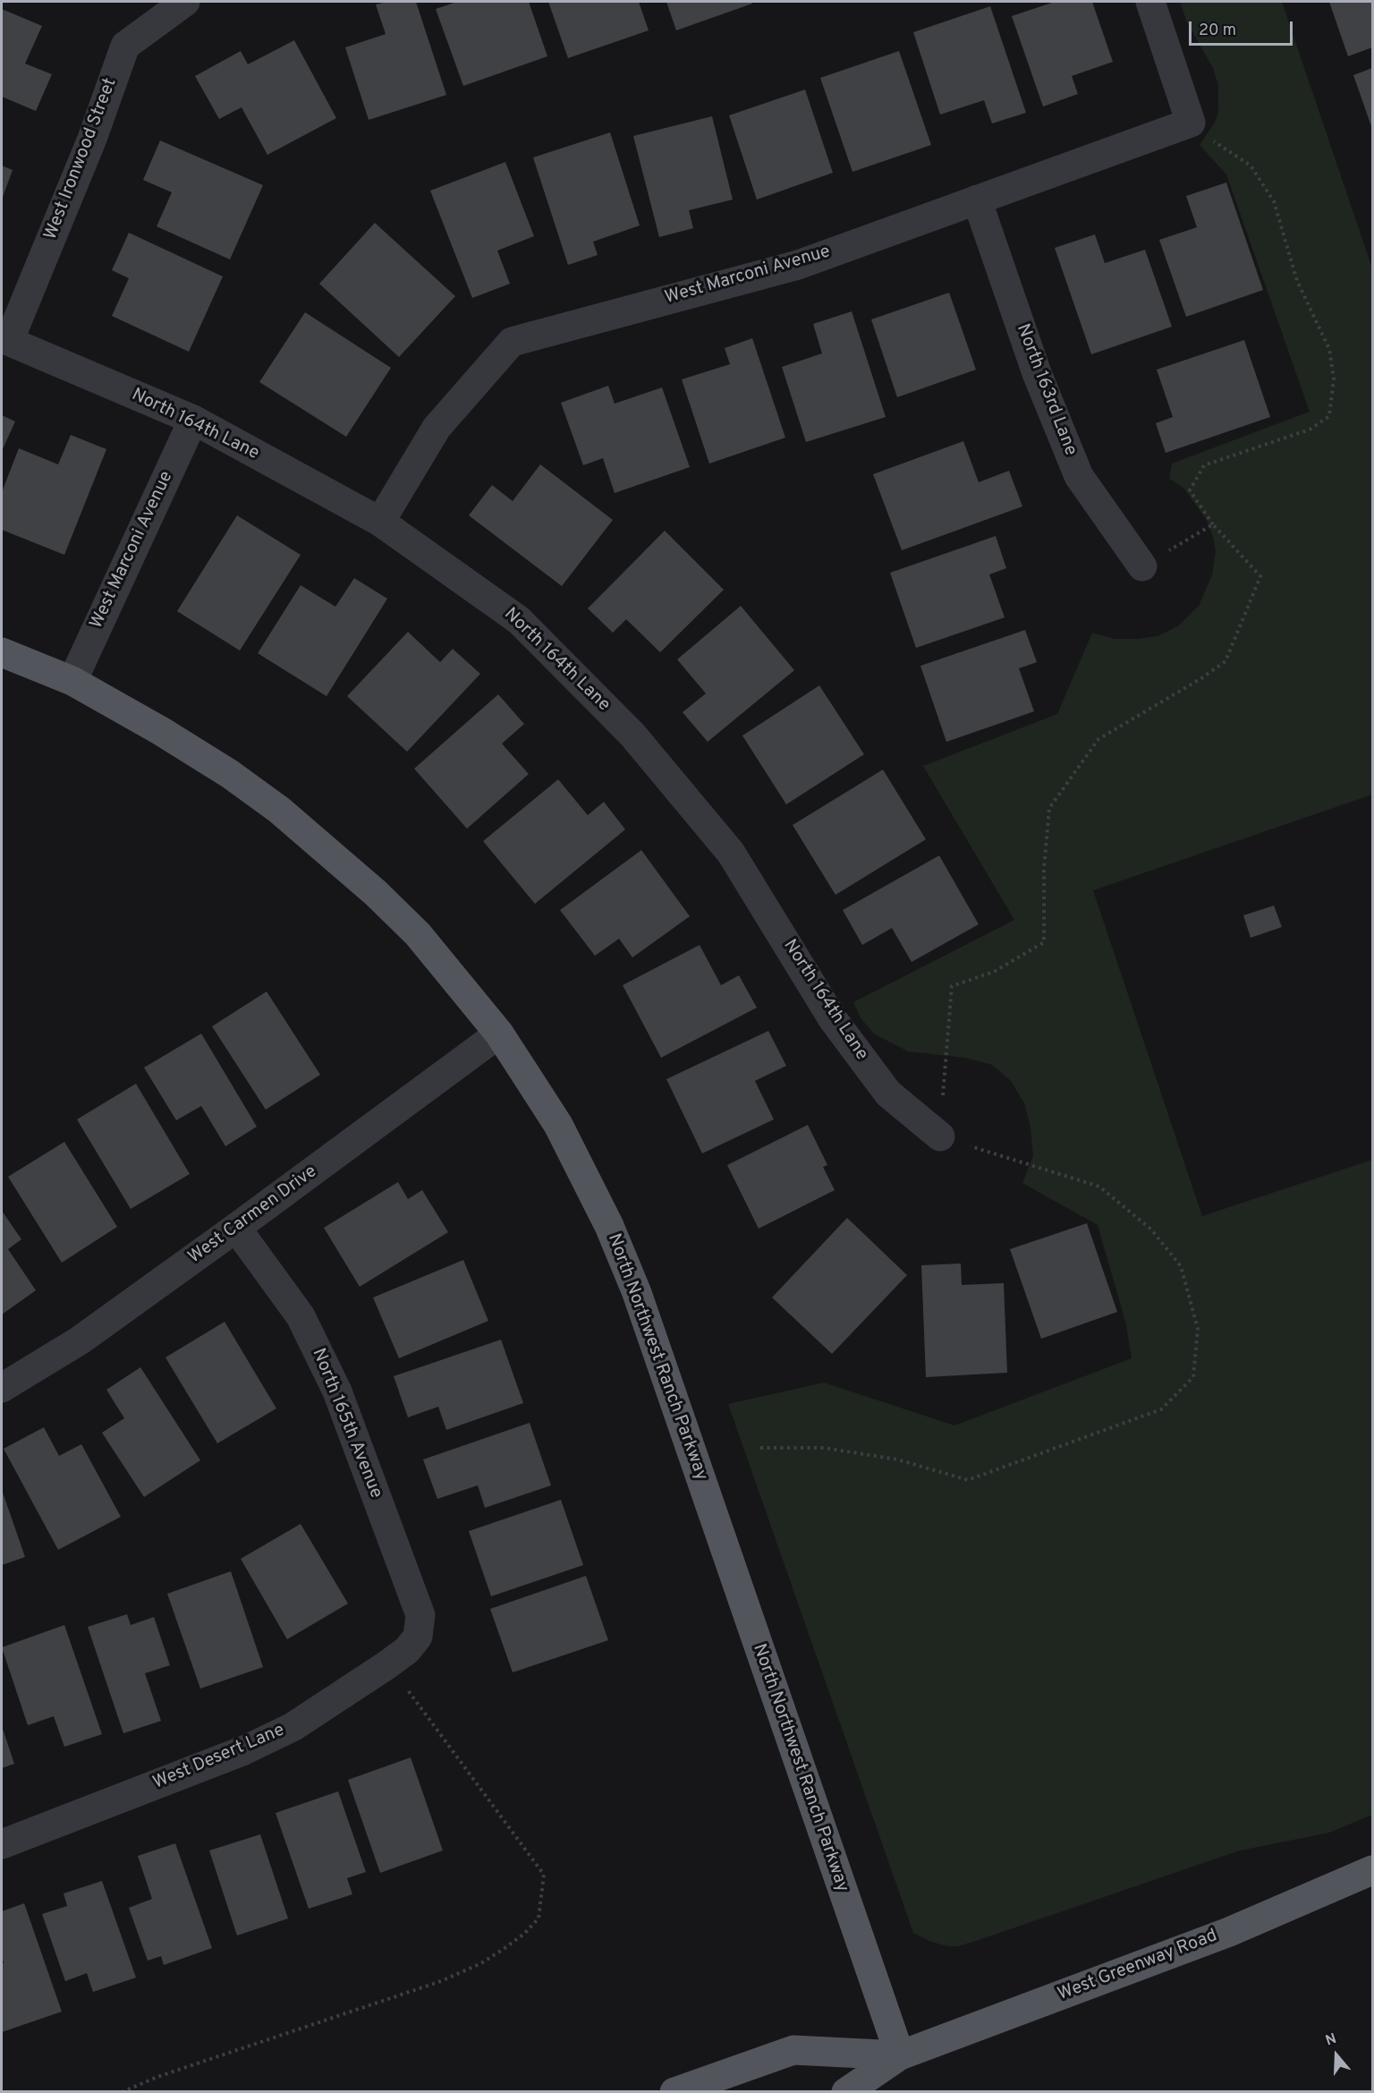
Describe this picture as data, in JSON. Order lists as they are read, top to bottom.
{
  "streets": {
    "main road": ["North Northwest Ranch Parkway", "West Greenway Road"],
    "street": [
      "West Ironwood Street",
      "West Marconi Avenue",
      "North 163rd Lane",
      "North 164th Lane",
      "West Carmen Drive",
      "North 165th Avenue",
      "West Desert Lane"
    ]
  },
  "crossings": [
    ["West Ironwood Street", "North 164th Lane"],
    ["West Marconi Avenue", "North 163rd Lane"],
    ["West Marconi Avenue", "North 164th Lane"],
    ["West Marconi Avenue", "North Northwest Ranch Parkway"],
    ["West Carmen Drive", "North Northwest Ranch Parkway"],
    ["West Carmen Drive", "North 165th Avenue"],
    ["North Northwest Ranch Parkway", "West Greenway Road"],
    ["North 165th Avenue", "West Desert Lane"]
  ],
  "scale_bar": "20 m",
  "north": "top"
}
